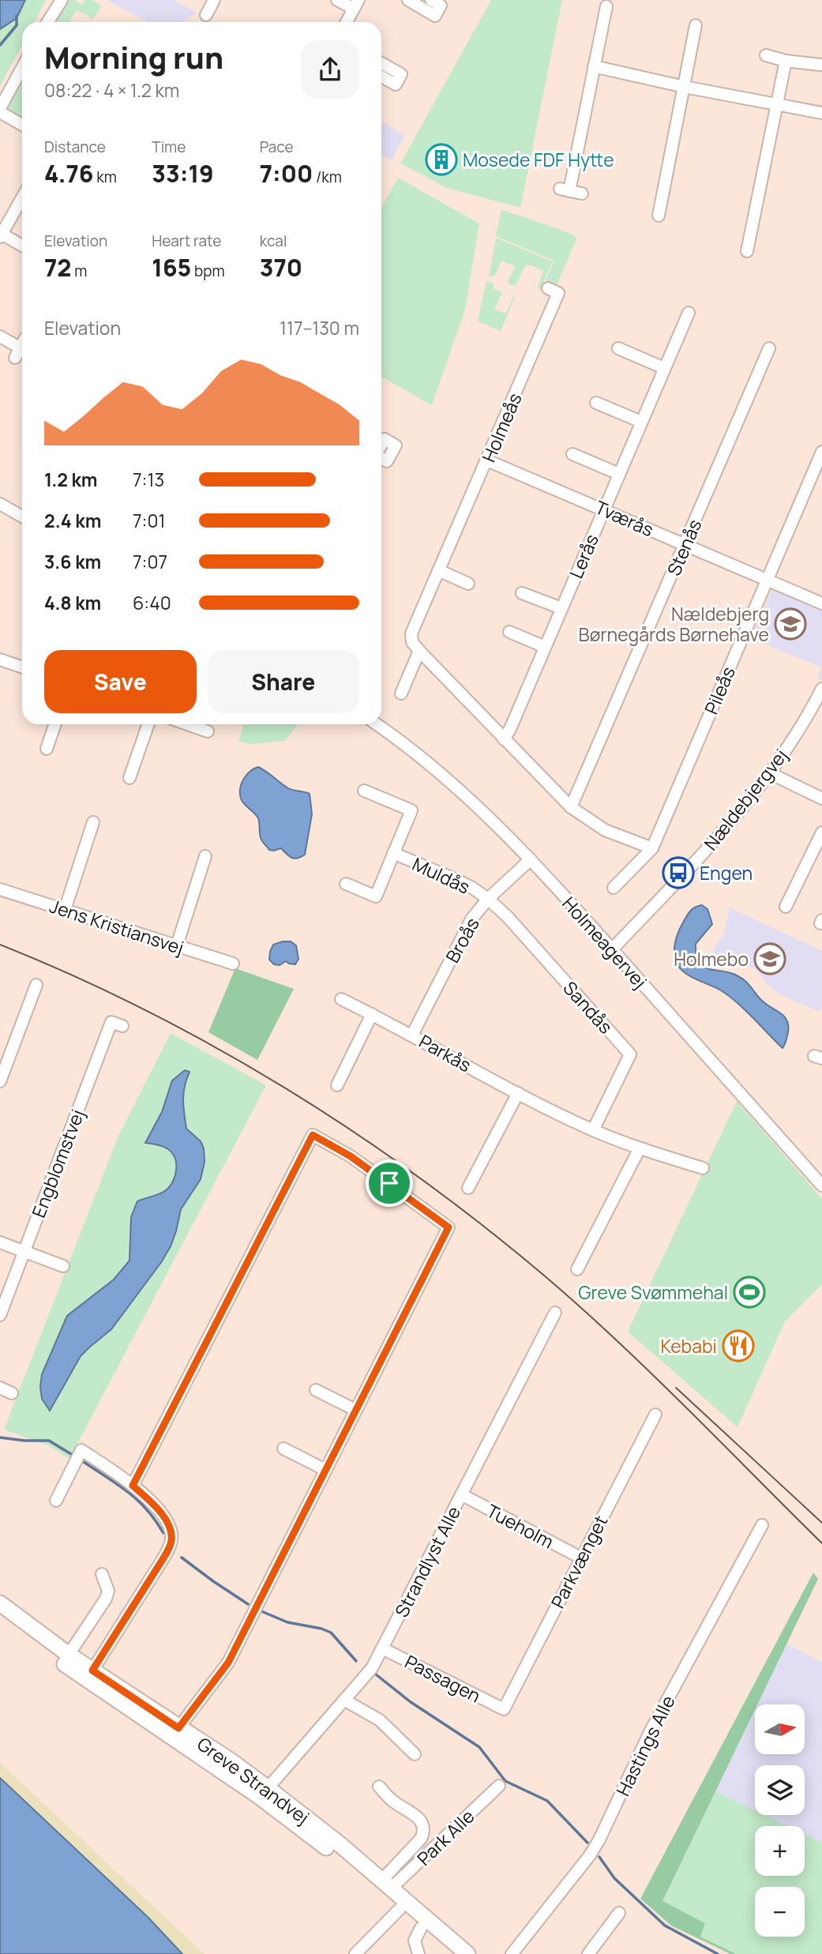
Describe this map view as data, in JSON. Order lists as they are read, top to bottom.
{
  "streets": {
    "main road": ["Greve Strandvej"],
    "street": [
      "Holmeås",
      "Tværås",
      "Stenås",
      "Lerås",
      "Pileås",
      "Nældebjergvej",
      "Muldås",
      "Jens Kristiansvej",
      "Broås",
      "Holmeagervej",
      "Sandås",
      "Parkås",
      "Engblomstvej",
      "Tueholm",
      "Strandlyst Alle",
      "Parkvænget",
      "Passagen",
      "Hastings Alle",
      "Park Alle"
    ]
  },
  "crossings": [
    ["Holmeås", "Tværås"],
    ["Tværås", "Stenås"],
    ["Tværås", "Lerås"],
    ["Tværås", "Pileås"],
    ["Nældebjergvej", "Holmeagervej"],
    ["Muldås", "Broås"],
    ["Muldås", "Sandås"],
    ["Broås", "Holmeagervej"],
    ["Broås", "Sandås"],
    ["Broås", "Parkås"],
    ["Sandås", "Parkås"],
    ["Tueholm", "Strandlyst Alle"],
    ["Tueholm", "Parkvænget"],
    ["Strandlyst Alle", "Passagen"],
    ["Strandlyst Alle", "Greve Strandvej"],
    ["Parkvænget", "Passagen"],
    ["Greve Strandvej", "Park Alle"]
  ],
  "places": {
    "building": ["Mosede FDF Hytte"],
    "school or university": ["Nældebjerg Børnegårds Børnehave", "Holmebo"],
    "bus stop": ["Engen"],
    "sports": ["Greve Svømmehal"],
    "restaurant": ["Kebabi"]
  },
  "north": "right",
  "page": {
    "heading": ["Morning run", "08:22 · 4 × 1.2 km"],
    "stats": [
      ["Distance", "4.76 km"],
      ["Time", "33:19"],
      ["Pace", "7:00 /km"],
      ["Elevation", "72 m"],
      ["Heart rate", "165 bpm"],
      ["kcal", "370"]
    ],
    "chart": ["Elevation", "117–130 m"],
    "list": [
      {
        "name": "1.2 km",
        "note": "7:13"
      },
      {
        "name": "2.4 km",
        "note": "7:01"
      },
      {
        "name": "3.6 km",
        "note": "7:07"
      },
      {
        "name": "4.8 km",
        "note": "6:40"
      }
    ],
    "buttons": ["Save", "Share"],
    "map_buttons": ["+", "−"]
  }
}
